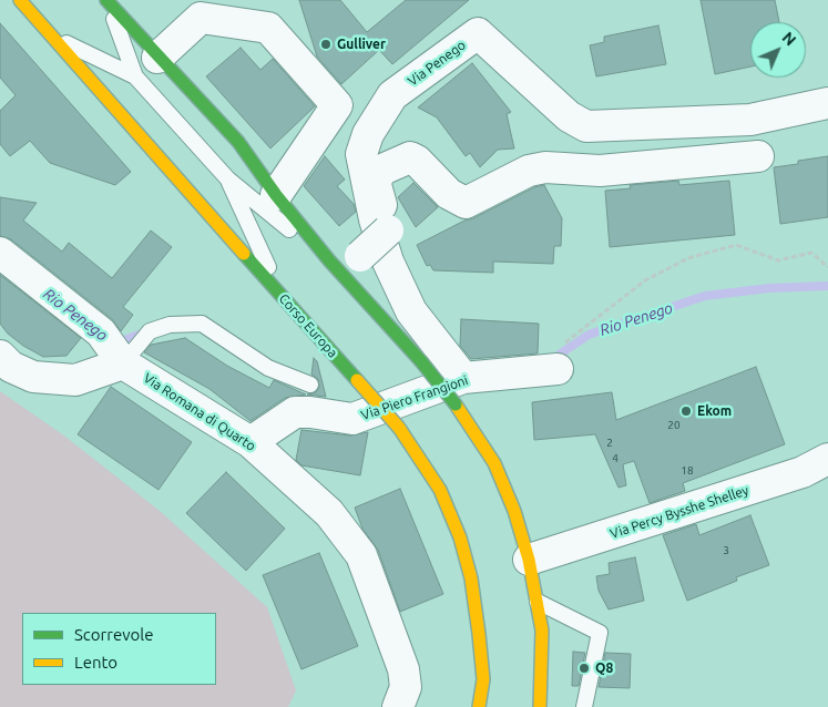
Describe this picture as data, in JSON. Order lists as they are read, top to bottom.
{
  "streets": {
    "main road": ["Corso Europa"],
    "street": [
      "Via Penego",
      "Via Piero Frangioni",
      "Via Romana di Quarto",
      "Via Percy Bysshe Shelley"
    ]
  },
  "crossings": [
    ["Via Penego", "Via Piero Frangioni"],
    ["Via Piero Frangioni", "Via Romana di Quarto"]
  ],
  "water": ["Rio Penego"],
  "places": ["Gulliver", "Ekom", "Q8"],
  "house_numbers": [
    "20",
    "2",
    "4",
    "18",
    "3"
  ],
  "legend": ["Scorrevole", "Lento"],
  "north": "top right"
}
